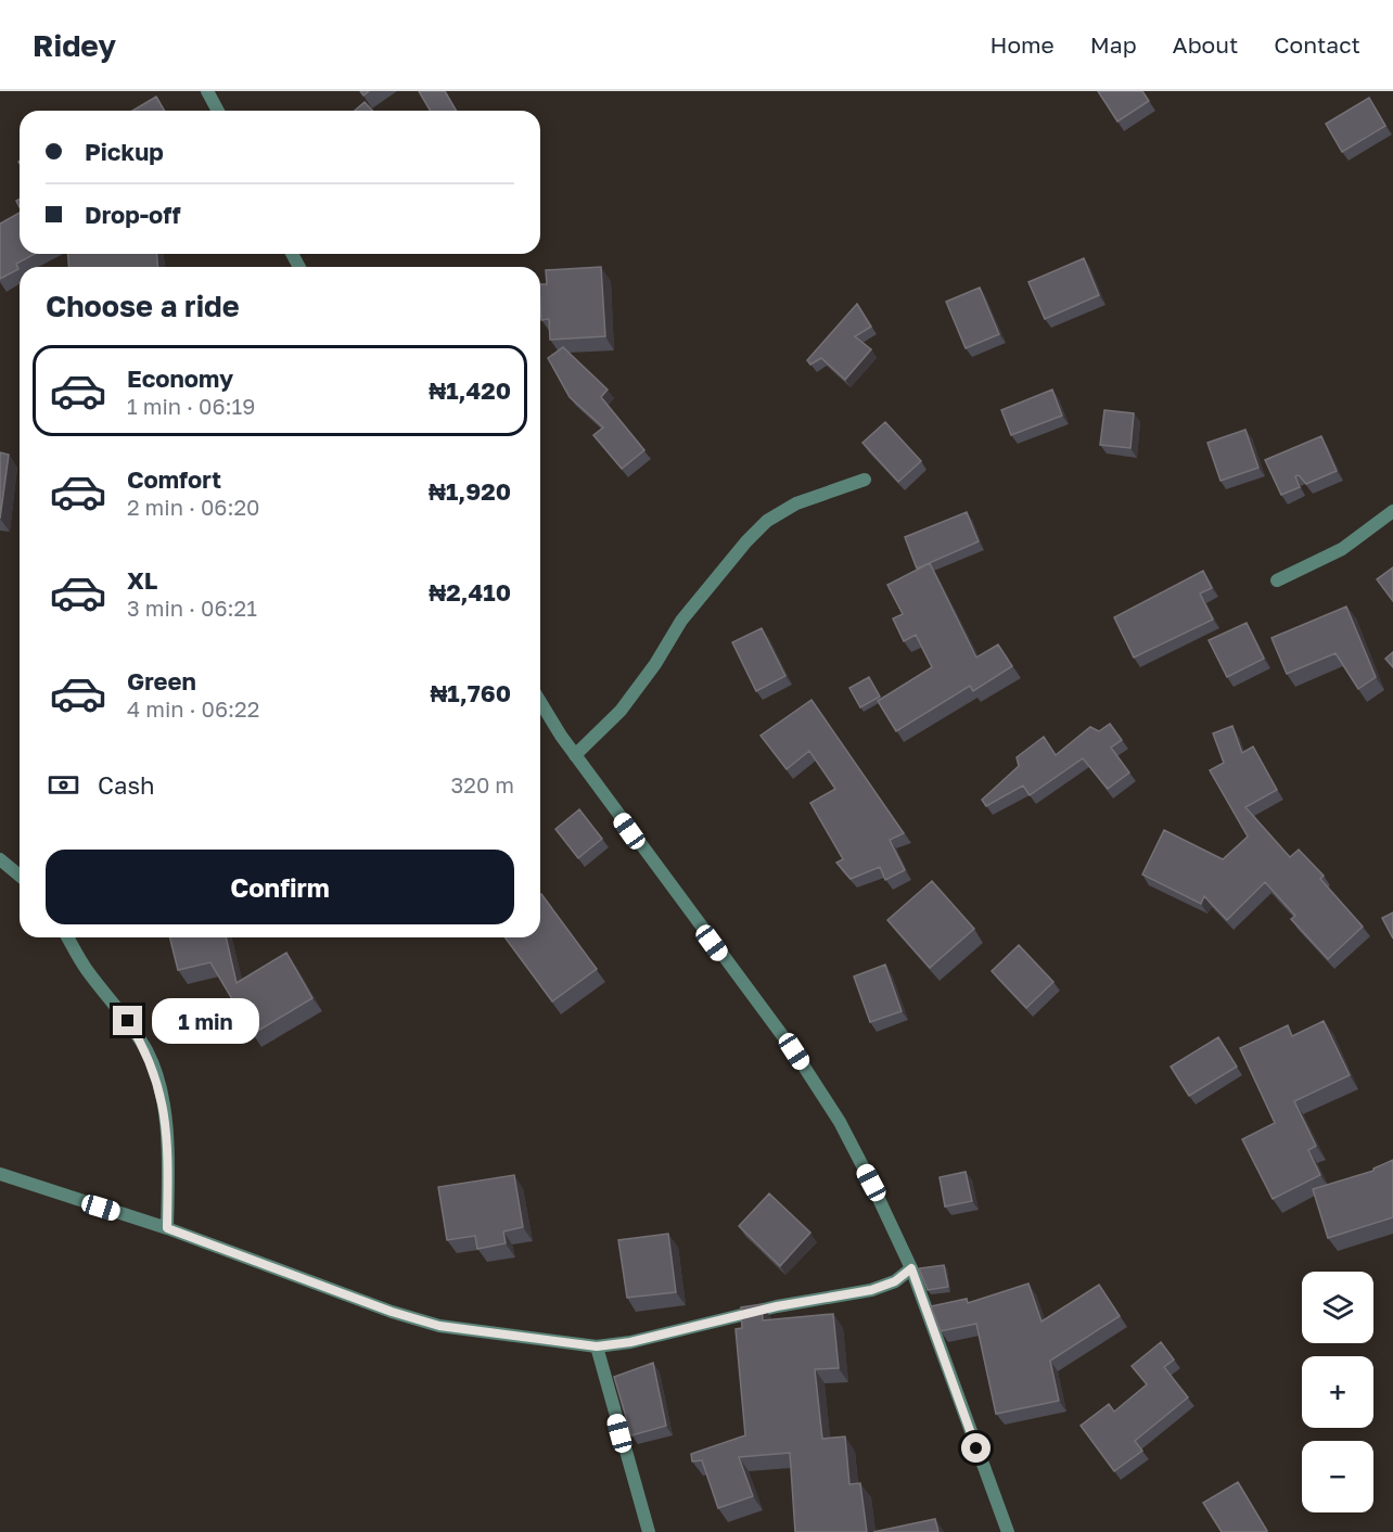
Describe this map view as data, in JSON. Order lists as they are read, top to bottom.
{
  "page": {
    "header": "Ridey",
    "nav": [
      "Home",
      "Map",
      "About",
      "Contact"
    ],
    "banner": ["Pickup", "Drop-off"],
    "heading": "Choose a ride",
    "list": [
      {
        "name": "Economy",
        "note": "1 min · 06:19",
        "value": "₦1,420"
      },
      {
        "name": "Comfort",
        "note": "2 min · 06:20",
        "value": "₦1,920"
      },
      {
        "name": "XL",
        "note": "3 min · 06:21",
        "value": "₦2,410"
      },
      {
        "name": "Green",
        "note": "4 min · 06:22",
        "value": "₦1,760"
      }
    ],
    "pay": ["Cash", "320 m"],
    "buttons": "Confirm",
    "bubble": "1 min",
    "map_buttons": ["+", "−"]
  }
}
